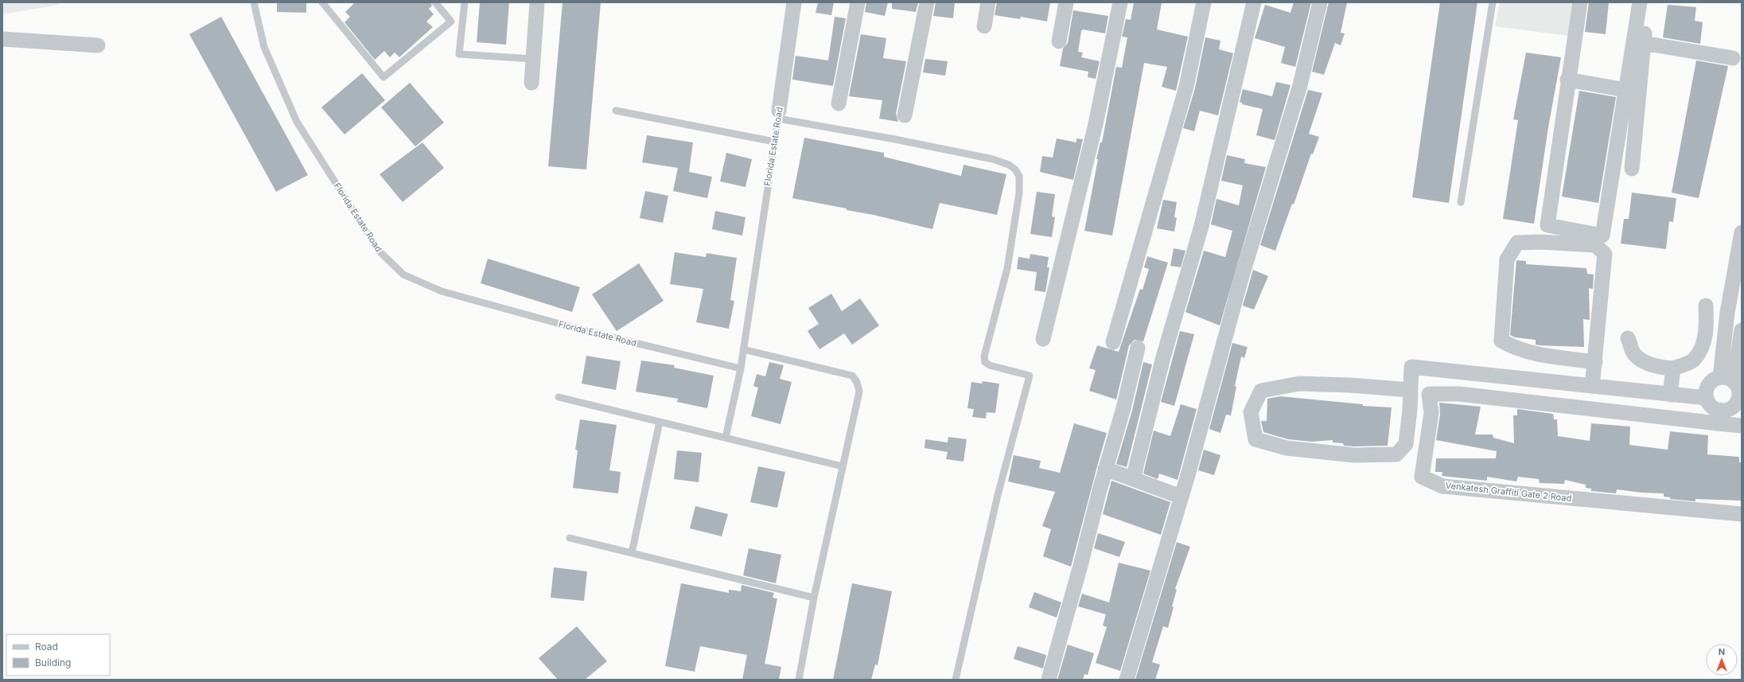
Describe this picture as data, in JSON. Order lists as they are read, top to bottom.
{
  "streets": {
    "street": ["Florida Estate Road", "Venkatesh Graffiti Gate 2 Road"]
  },
  "legend": ["Road", "Building"],
  "north": "top"
}
